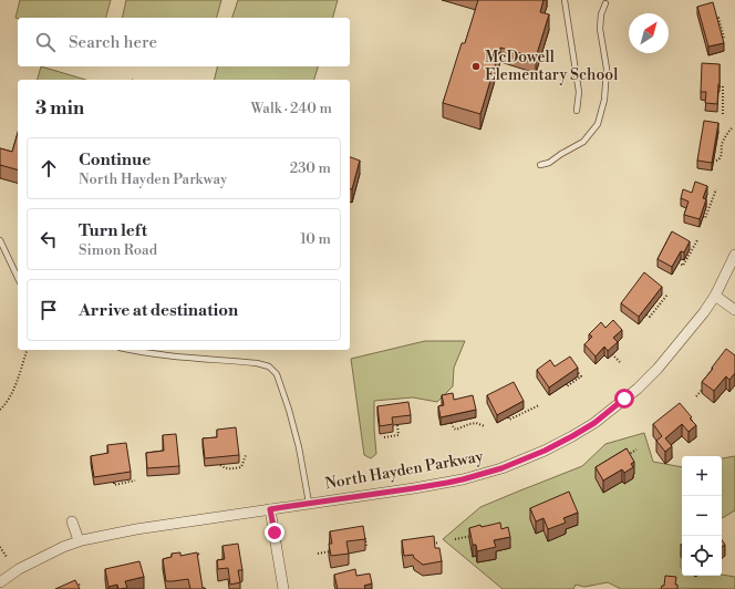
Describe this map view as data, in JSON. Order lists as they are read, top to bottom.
{
  "streets": {
    "street": ["North Hayden Parkway"]
  },
  "places": ["McDowell Elementary School"],
  "north": "top right",
  "page": {
    "search": "Search here",
    "heading": ["3 min", "Walk · 240 m"],
    "list": [
      ["Continue", "North Hayden Parkway", "230 m"],
      ["Turn left", "Simon Road", "10 m"],
      "Arrive at destination"
    ],
    "map_buttons": ["+", "−"]
  }
}
